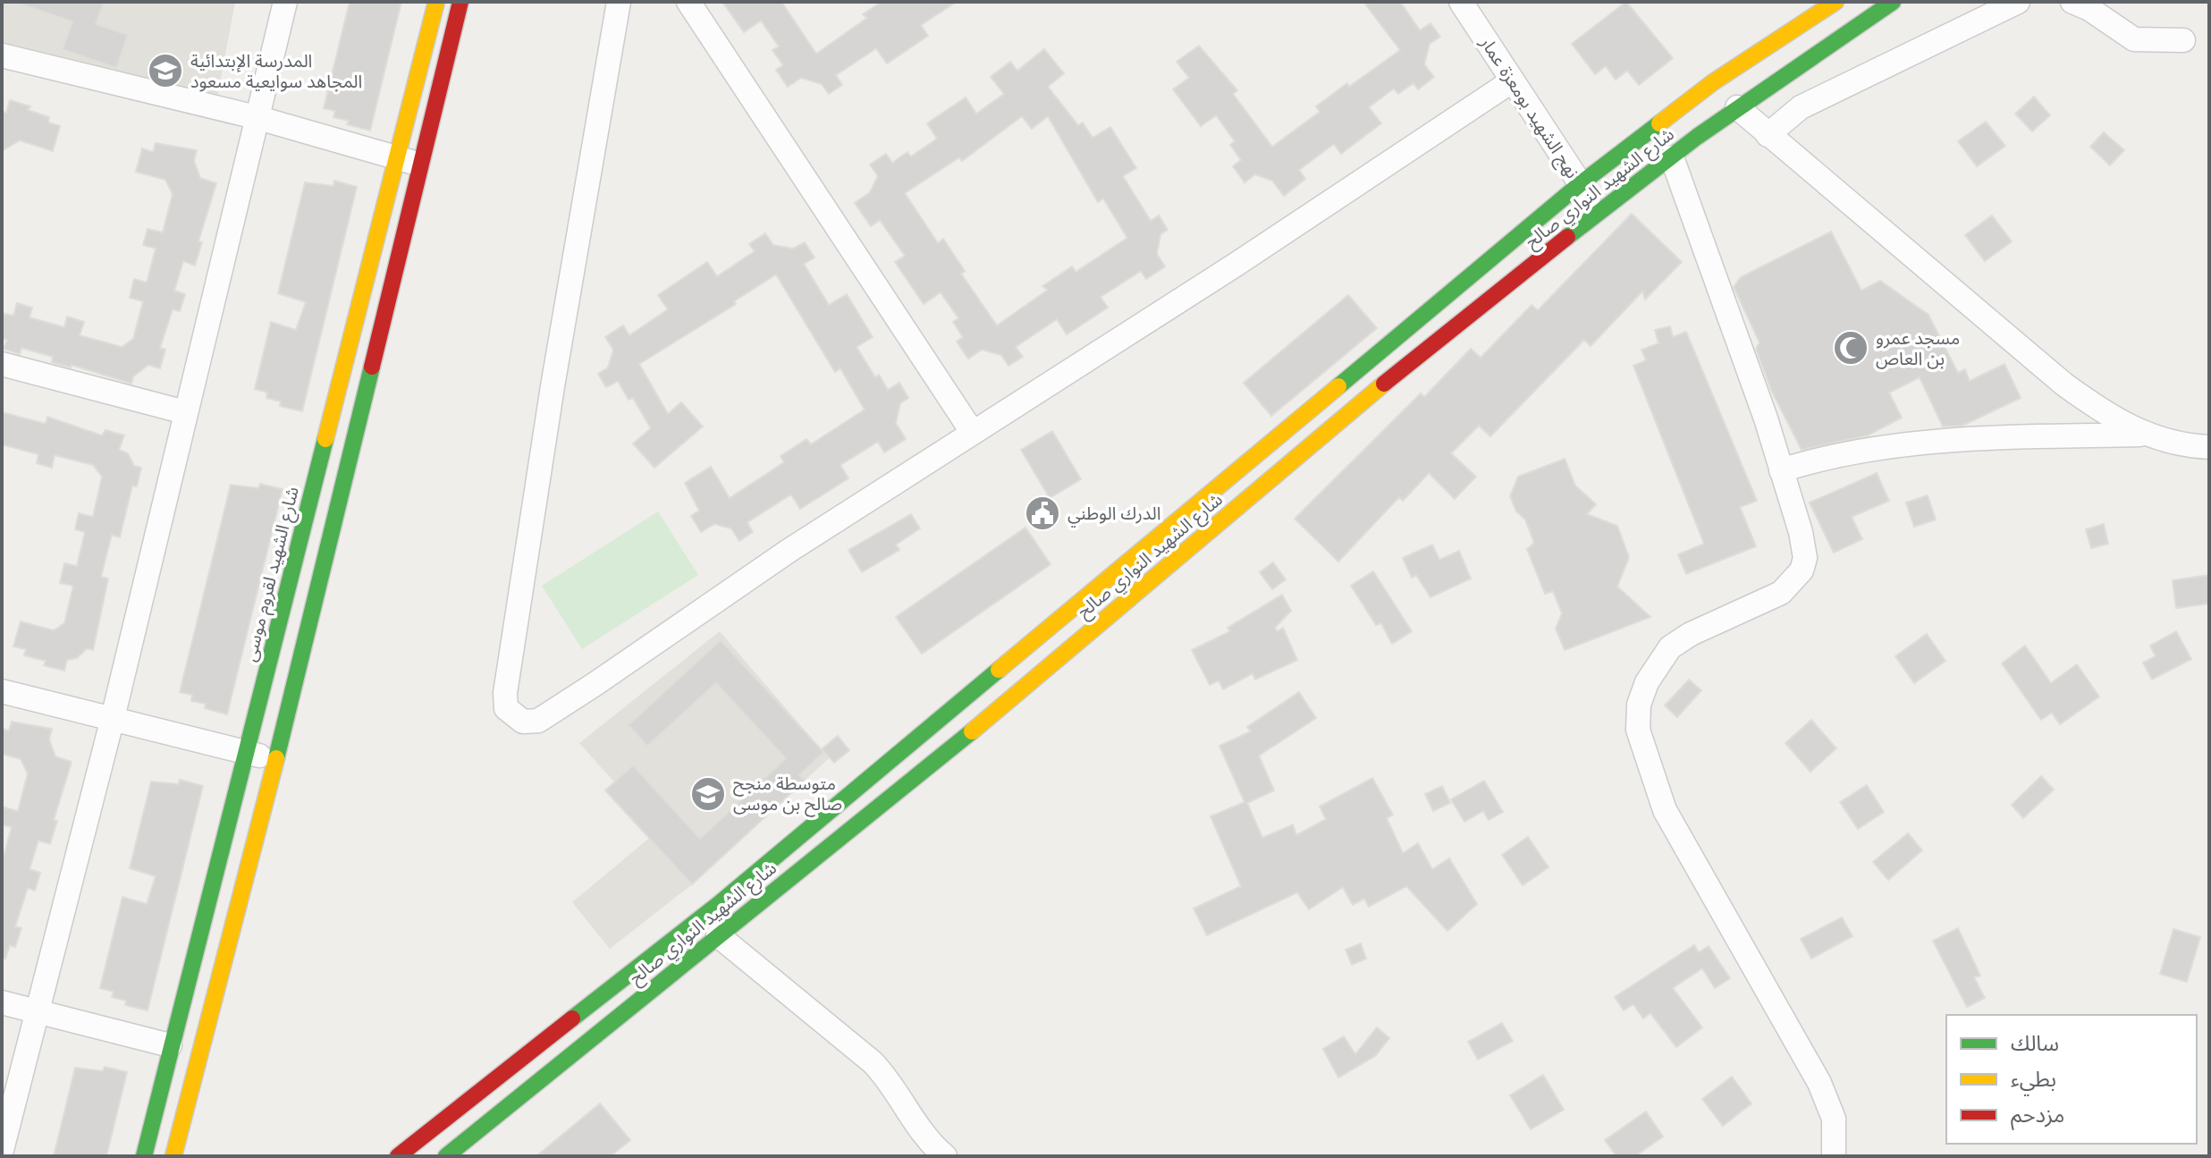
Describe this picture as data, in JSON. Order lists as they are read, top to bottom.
{
  "streets": {
    "street": ["نهج الشهيد بومعزة عمار", "شارع الشهيد النواري صالح", "شارع الشهيد لقروم موسى"]
  },
  "crossings": [
    ["نهج الشهيد بومعزة عمار", "شارع الشهيد النواري صالح"]
  ],
  "places": {
    "school or university": ["المدرسة الإبتدائية المجاهد سوايعية مسعود", "متوسطة منجح صالح بن موسى"],
    "mosque": ["مسجد عمرو بن العاص"],
    "public building": ["الدرك الوطني"]
  },
  "legend": ["سالك", "بطيء", "مزدحم"]
}
